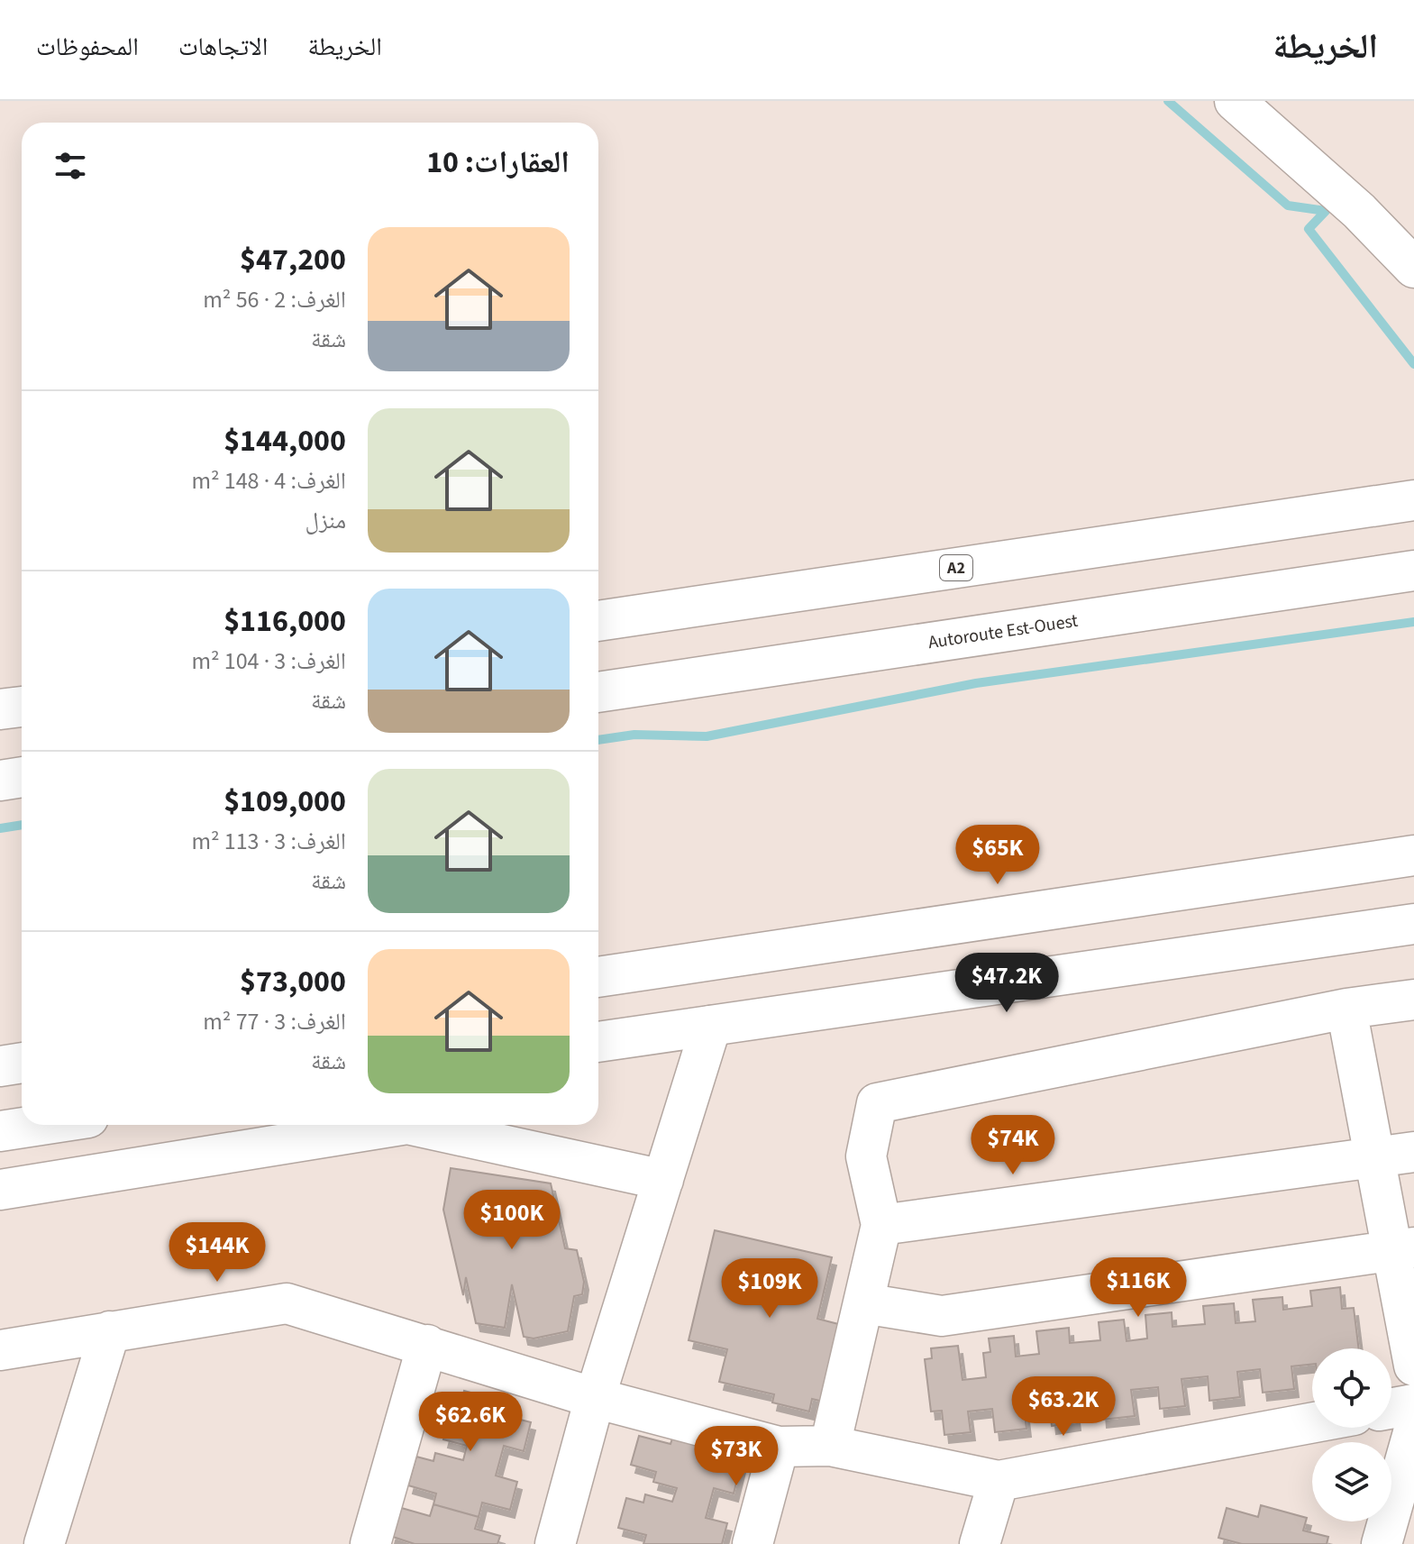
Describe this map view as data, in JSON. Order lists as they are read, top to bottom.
{
  "streets": {
    "main road": ["A2", "Autoroute Est-Ouest"]
  },
  "page": {
    "header": "الخريطة",
    "nav": ["الخريطة", "الاتجاهات", "المحفوظات"],
    "heading": "العقارات: 10",
    "list": [
      {
        "name": "$47,200",
        "note": "الغرف: 2 · 56 m² · شقة"
      },
      {
        "name": "$144,000",
        "note": "الغرف: 4 · 148 m² · منزل"
      },
      {
        "name": "$116,000",
        "note": "الغرف: 3 · 104 m² · شقة"
      },
      {
        "name": "$109,000",
        "note": "الغرف: 3 · 113 m² · شقة"
      },
      {
        "name": "$73,000",
        "note": "الغرف: 3 · 77 m² · شقة"
      }
    ],
    "price": [
      "$65K",
      "$47.2K",
      "$74K",
      "$100K",
      "$144K",
      "$116K",
      "$109K",
      "$63.2K",
      "$62.6K",
      "$73K"
    ]
  }
}
